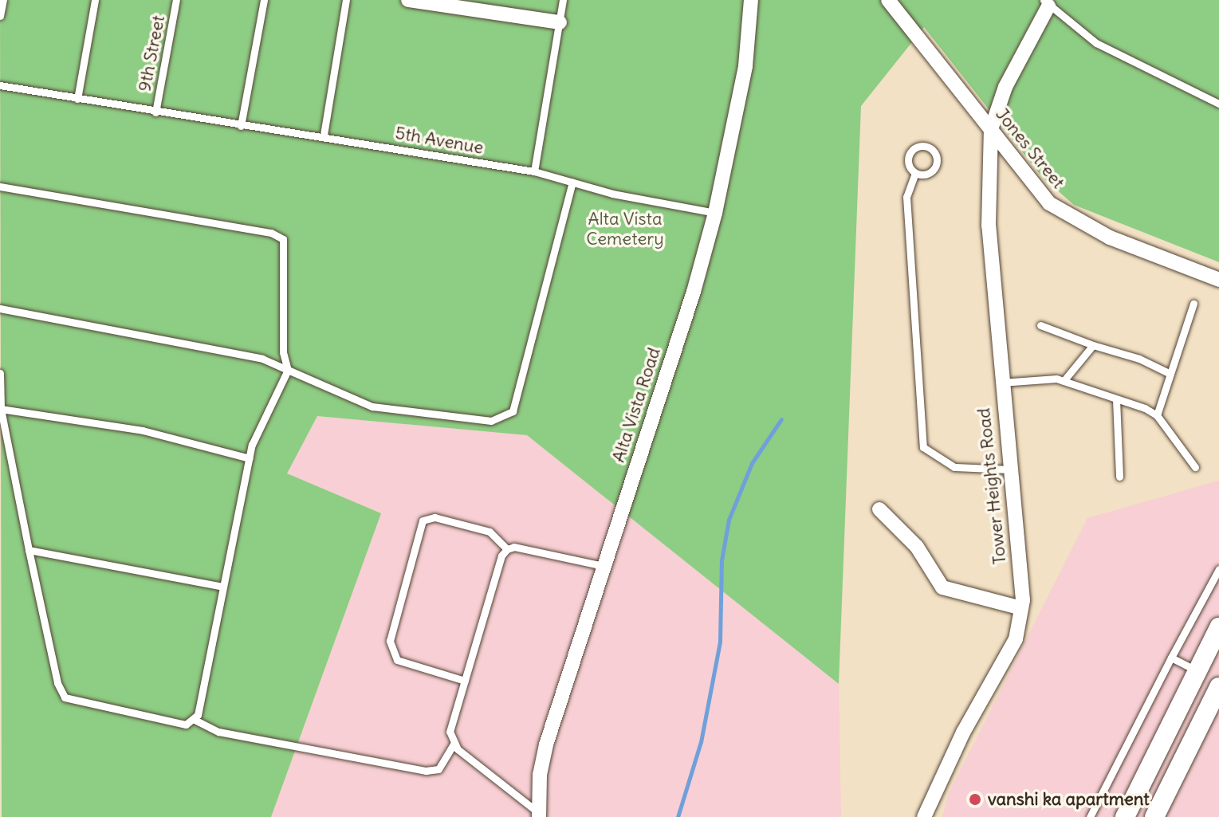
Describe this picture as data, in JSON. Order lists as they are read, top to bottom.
{
  "streets": {
    "street": ["Jones Street", "Alta Vista Road", "Tower Heights Road"],
    "lane": ["9th Street", "5th Avenue"]
  },
  "crossings": [
    ["9th Street", "5th Avenue"],
    ["5th Avenue", "Alta Vista Road"],
    ["Jones Street", "Tower Heights Road"]
  ],
  "parks": ["Alta Vista Cemetery"],
  "places": ["vanshi ka apartment"]
}
